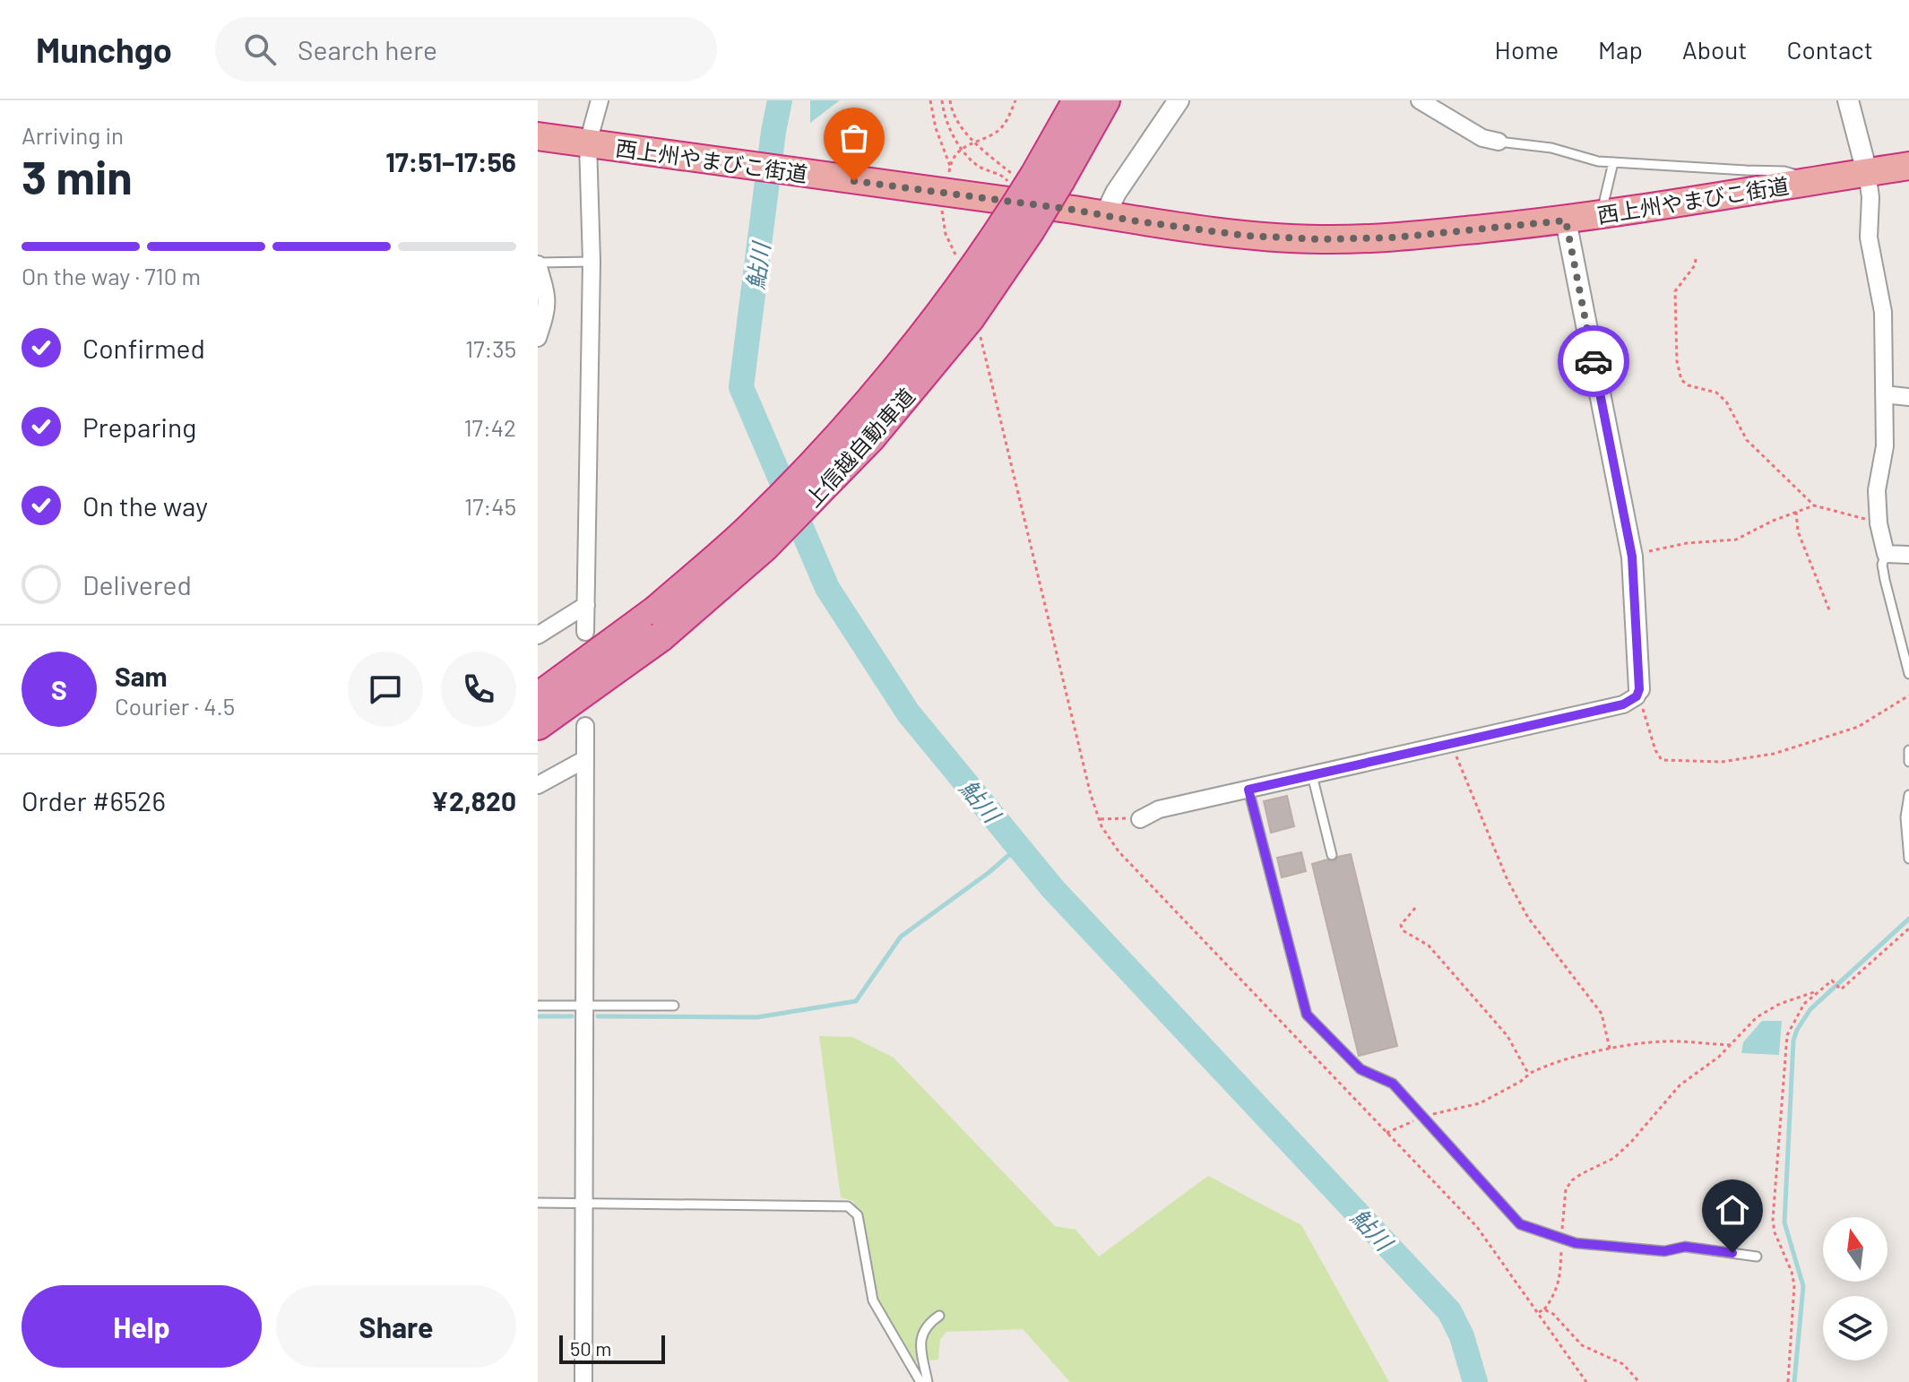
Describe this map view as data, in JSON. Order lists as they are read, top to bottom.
{
  "streets": {
    "highway": ["西上州やまびこ街道", "上信越自動車道"]
  },
  "water": ["鮎川"],
  "scale_bar": "50 m",
  "north": "top",
  "page": {
    "header": "Munchgo",
    "search": "Search here",
    "nav": [
      "Home",
      "Map",
      "About",
      "Contact"
    ],
    "heading": ["3 min", "Arriving in", "17:51–17:56"],
    "panel": [
      "Sam",
      "Courier · 4.5",
      "Order #6526",
      "¥2,820"
    ],
    "bar": "On the way · 710 m",
    "list": [
      ["Confirmed", "17:35"],
      ["Preparing", "17:42"],
      ["On the way", "17:45"],
      "Delivered"
    ],
    "round": "S",
    "buttons": ["Help", "Share"],
    "scale": "50 m"
  }
}
